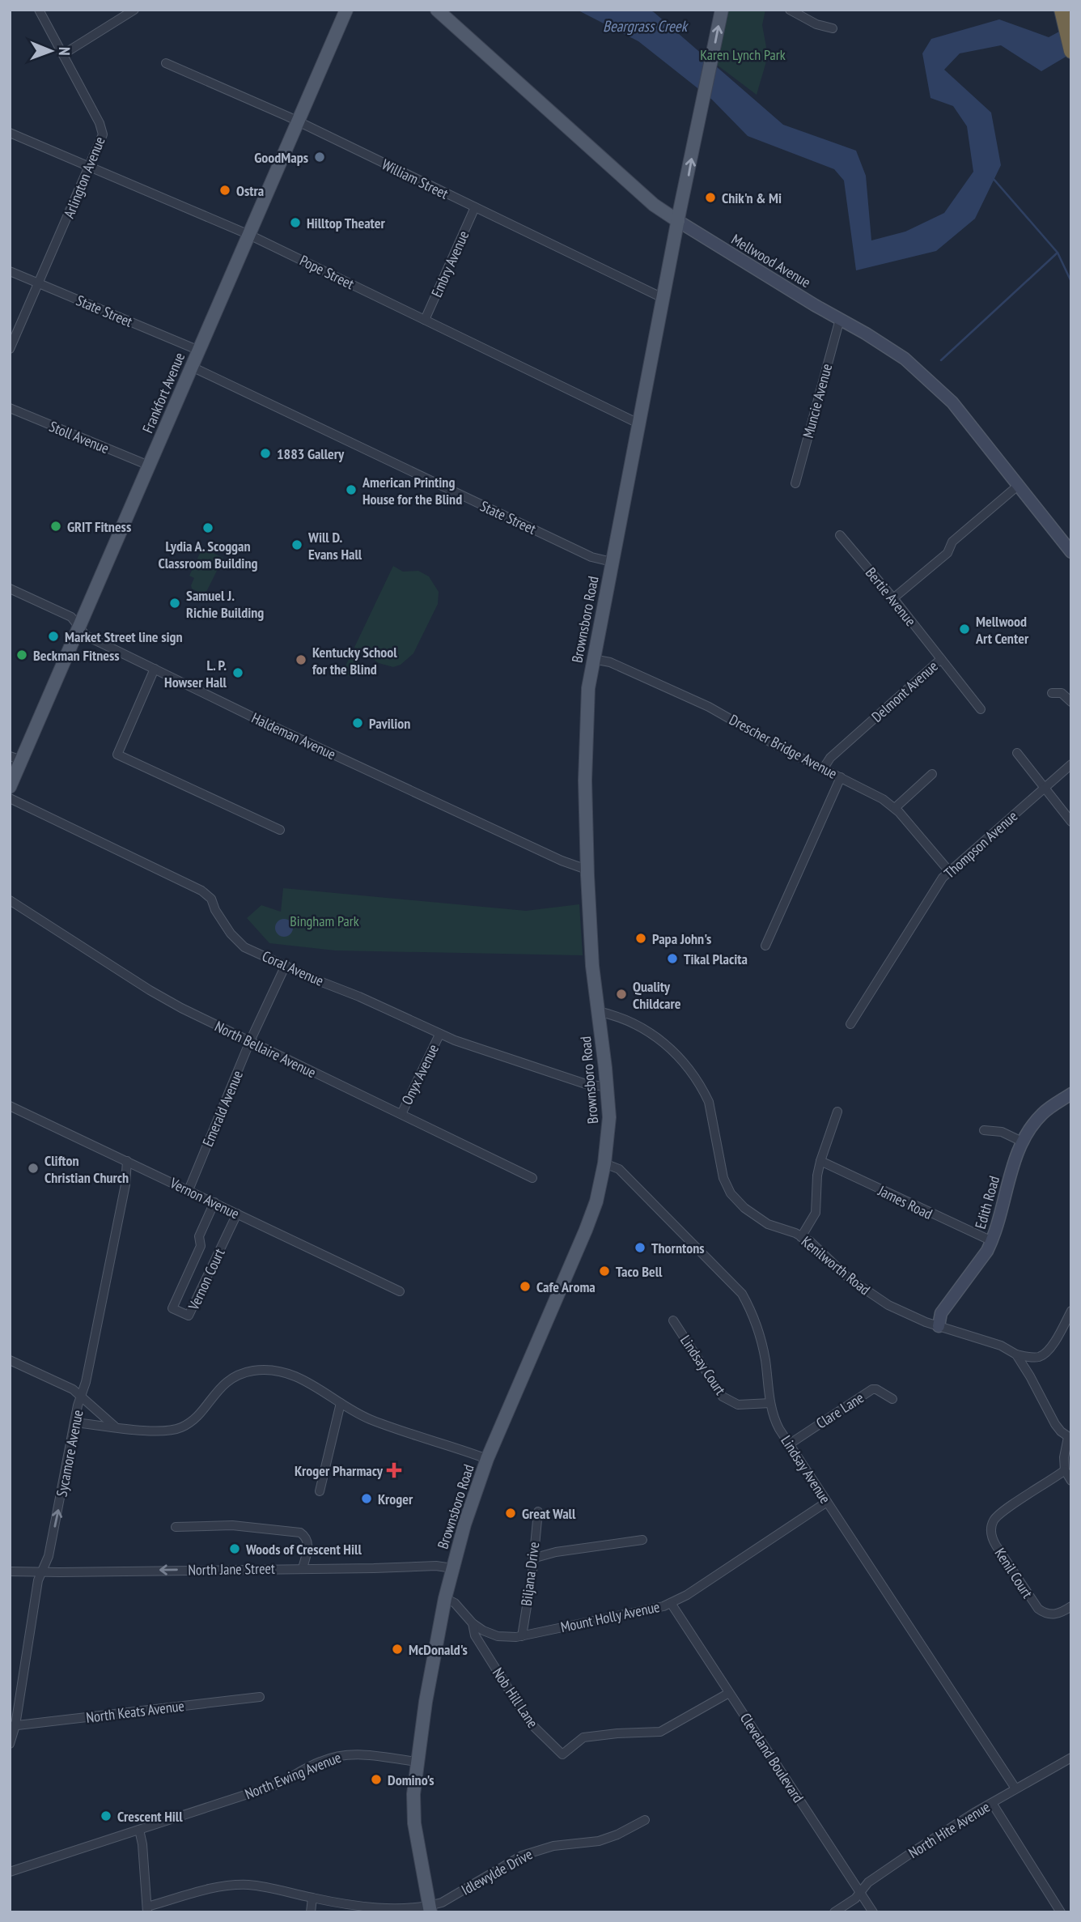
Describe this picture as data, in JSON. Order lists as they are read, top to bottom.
{
  "streets": {
    "main road": ["Mellwood Avenue", "Frankfort Avenue", "Brownsboro Road"],
    "street": [
      "Arlington Avenue",
      "William Street",
      "Embry Avenue",
      "Pope Street",
      "State Street",
      "Muncie Avenue",
      "Stoll Avenue",
      "Bertie Avenue",
      "Delmont Avenue",
      "Haldeman Avenue",
      "Drescher Bridge Avenue",
      "Thompson Avenue",
      "Coral Avenue",
      "North Bellaire Avenue",
      "Onyx Avenue",
      "Emerald Avenue",
      "Vernon Avenue",
      "James Road",
      "Edith Road",
      "Kenilworth Road",
      "Vernon Court",
      "Lindsay Court",
      "Clare Lane",
      "Sycamore Avenue",
      "Lindsay Avenue",
      "North Jane Street",
      "Kenil Court",
      "Biljana Drive",
      "Mount Holly Avenue",
      "Nob Hill Lane",
      "North Keats Avenue",
      "Cleveland Boulevard",
      "North Ewing Avenue",
      "North Hite Avenue",
      "Idlewylde Drive"
    ]
  },
  "crossings": [
    ["Arlington Avenue", "Pope Street"],
    ["Arlington Avenue", "State Street"],
    ["William Street", "Embry Avenue"],
    ["William Street", "Frankfort Avenue"],
    ["William Street", "Brownsboro Road"],
    ["Mellwood Avenue", "Muncie Avenue"],
    ["Mellwood Avenue", "Brownsboro Road"],
    ["Embry Avenue", "Pope Street"],
    ["Pope Street", "Frankfort Avenue"],
    ["Pope Street", "Brownsboro Road"],
    ["State Street", "Frankfort Avenue"],
    ["State Street", "Brownsboro Road"],
    ["Frankfort Avenue", "Stoll Avenue"],
    ["Frankfort Avenue", "Haldeman Avenue"],
    ["Bertie Avenue", "Delmont Avenue"],
    ["Brownsboro Road", "Haldeman Avenue"],
    ["Brownsboro Road", "Drescher Bridge Avenue"],
    ["Brownsboro Road", "Coral Avenue"],
    ["Brownsboro Road", "Kenilworth Road"],
    ["Brownsboro Road", "Lindsay Avenue"],
    ["Brownsboro Road", "North Jane Street"],
    ["Brownsboro Road", "Mount Holly Avenue"],
    ["Brownsboro Road", "North Ewing Avenue"],
    ["Brownsboro Road", "Idlewylde Drive"],
    ["Delmont Avenue", "Drescher Bridge Avenue"],
    ["Drescher Bridge Avenue", "Thompson Avenue"],
    ["Coral Avenue", "Onyx Avenue"],
    ["Coral Avenue", "Emerald Avenue"],
    ["North Bellaire Avenue", "Onyx Avenue"],
    ["North Bellaire Avenue", "Emerald Avenue"],
    ["Emerald Avenue", "Vernon Avenue"],
    ["Vernon Avenue", "Vernon Court"],
    ["Vernon Avenue", "Sycamore Avenue"],
    ["James Road", "Edith Road"],
    ["Edith Road", "Kenilworth Road"],
    ["Lindsay Court", "Lindsay Avenue"],
    ["Clare Lane", "Lindsay Avenue"],
    ["Sycamore Avenue", "North Jane Street"],
    ["Sycamore Avenue", "North Keats Avenue"],
    ["Lindsay Avenue", "Mount Holly Avenue"],
    ["Lindsay Avenue", "North Hite Avenue"],
    ["Biljana Drive", "Mount Holly Avenue"],
    ["Mount Holly Avenue", "Nob Hill Lane"],
    ["Mount Holly Avenue", "Cleveland Boulevard"],
    ["Nob Hill Lane", "Cleveland Boulevard"],
    ["Cleveland Boulevard", "North Hite Avenue"]
  ],
  "one_way": ["North Jane Street"],
  "water": ["Beargrass Creek"],
  "parks": ["Karen Lynch Park", "Bingham Park"],
  "places": {
    "other": [
      "GoodMaps",
      "Ostra",
      "Chik'n & Mi",
      "Hilltop Theater",
      "1883 Gallery",
      "American Printing House for the Blind",
      "GRIT Fitness",
      "Lydia A. Scoggan Classroom Building",
      "Will D. Evans Hall",
      "Samuel J. Richie Building",
      "Mellwood Art Center",
      "Market Street line sign",
      "Beckman Fitness",
      "Kentucky School for the Blind",
      "L. P. Howser Hall",
      "Pavilion",
      "Papa John's",
      "Tikal Placita",
      "Quality Childcare",
      "Clifton Christian Church",
      "Thorntons",
      "Taco Bell",
      "Cafe Aroma",
      "Kroger",
      "Great Wall",
      "Woods of Crescent Hill",
      "McDonald's",
      "Domino's",
      "Crescent Hill"
    ],
    "health": ["Kroger Pharmacy"]
  },
  "north": "right"
}
